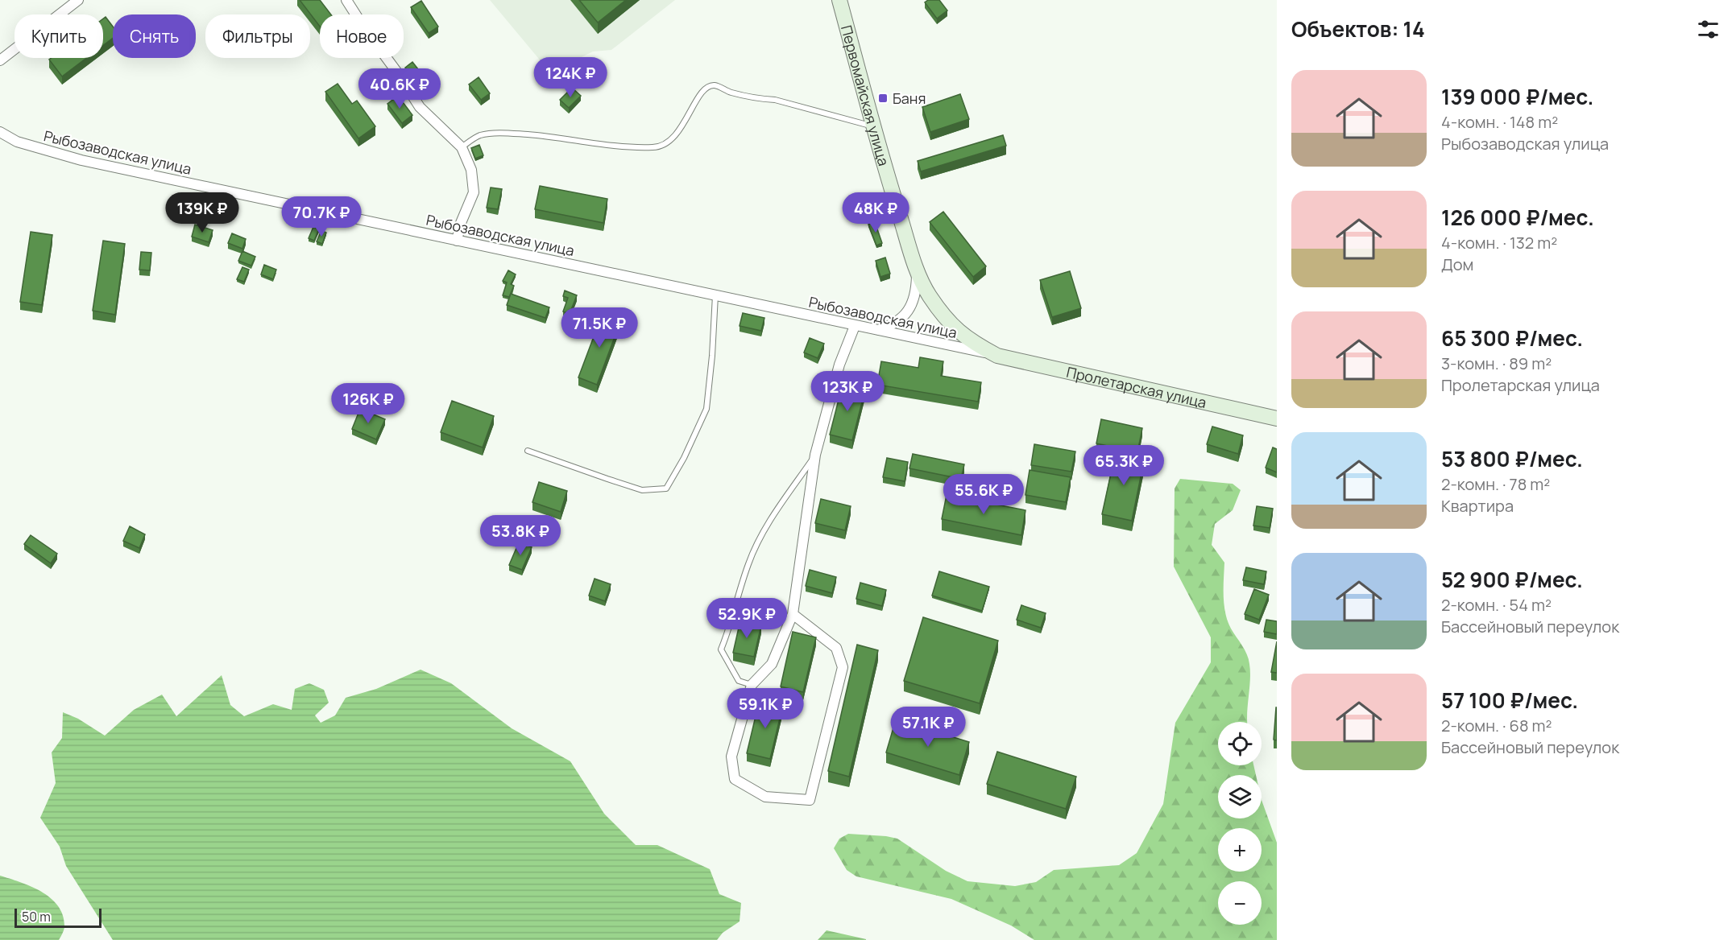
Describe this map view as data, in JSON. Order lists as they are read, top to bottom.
{
  "streets": {
    "street": ["Первомайская улица", "Рыбозаводская улица", "Пролетарская улица"]
  },
  "crossings": [
    ["Первомайская улица", "Рыбозаводская улица"],
    ["Первомайская улица", "Пролетарская улица"],
    ["Рыбозаводская улица", "Пролетарская улица"]
  ],
  "places": {
    "transit": ["Баня"]
  },
  "scale_bar": "50 m",
  "page": {
    "heading": "Объектов: 14",
    "chip": [
      "Купить",
      "Снять",
      "Фильтры",
      "Новое"
    ],
    "price": [
      "124K ₽",
      "40.6K ₽",
      "139K ₽",
      "48K ₽",
      "70.7K ₽",
      "71.5K ₽",
      "123K ₽",
      "126K ₽",
      "65.3K ₽",
      "55.6K ₽",
      "53.8K ₽",
      "52.9K ₽",
      "59.1K ₽",
      "57.1K ₽"
    ],
    "list": [
      {
        "name": "139 000 ₽/мес.",
        "note": "4-комн. · 148 m² · Рыбозаводская улица"
      },
      {
        "name": "126 000 ₽/мес.",
        "note": "4-комн. · 132 m² · Дом"
      },
      {
        "name": "65 300 ₽/мес.",
        "note": "3-комн. · 89 m² · Пролетарская улица"
      },
      {
        "name": "53 800 ₽/мес.",
        "note": "2-комн. · 78 m² · Квартира"
      },
      {
        "name": "52 900 ₽/мес.",
        "note": "2-комн. · 54 m² · Бассейновый переулок"
      },
      {
        "name": "57 100 ₽/мес.",
        "note": "2-комн. · 68 m² · Бассейновый переулок"
      }
    ],
    "map_buttons": ["+", "−"],
    "scale": "50 m"
  }
}
